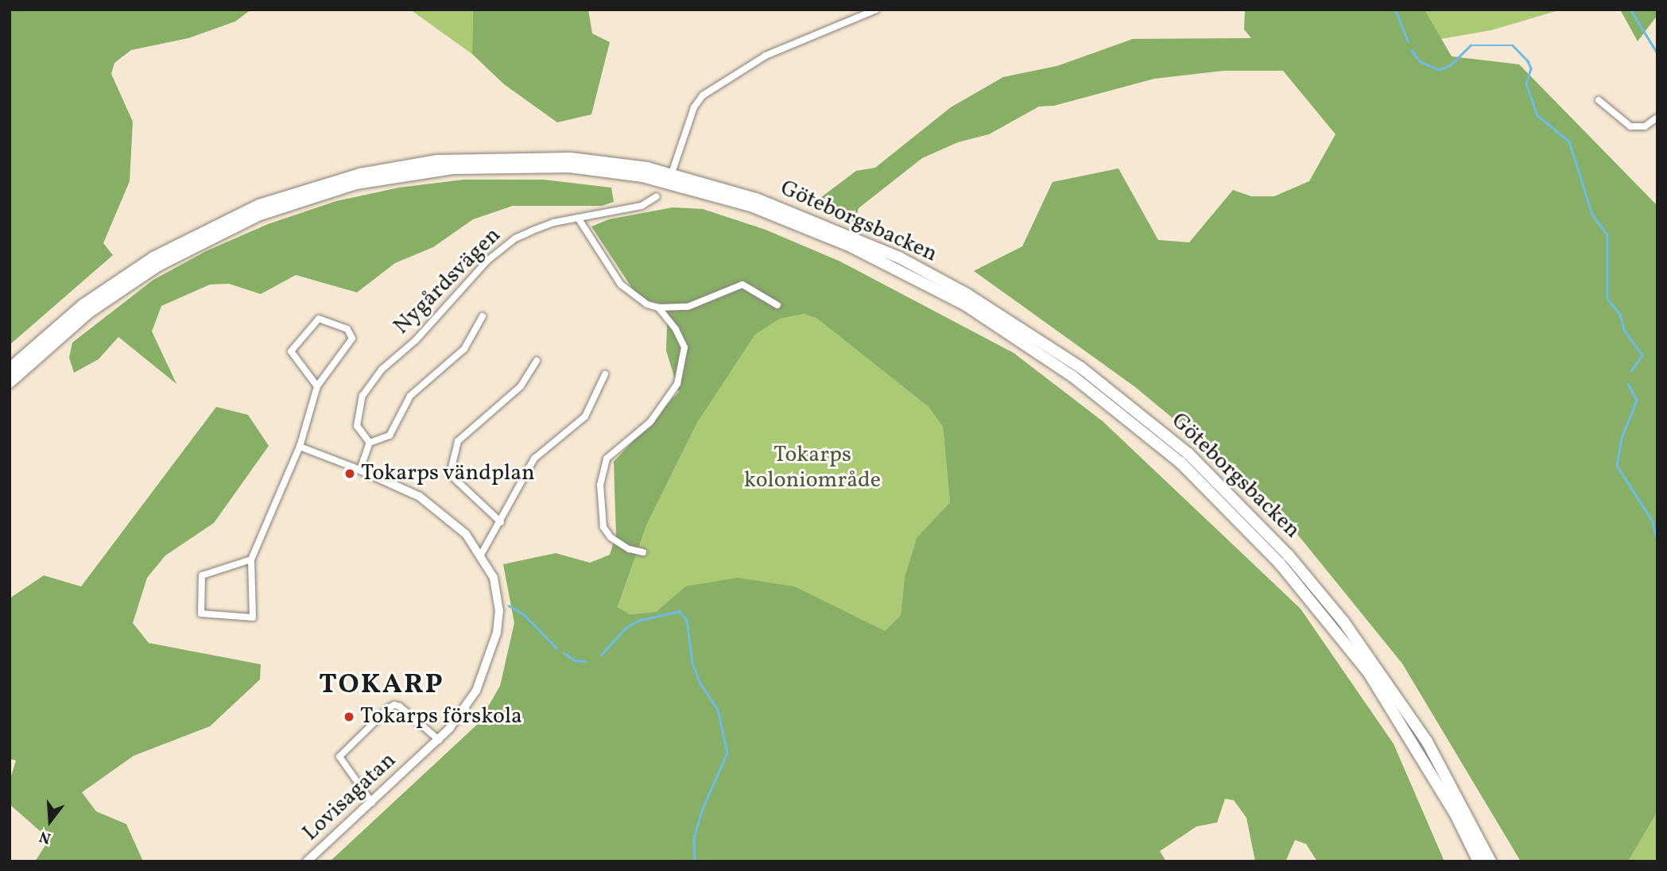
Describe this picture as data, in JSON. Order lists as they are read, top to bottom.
{
  "streets": {
    "highway": ["Göteborgsbacken"],
    "street": ["Nygårdsvägen", "Lovisagatan"]
  },
  "districts": ["TOKARP"],
  "parks": ["Tokarps koloniområde"],
  "places": ["Tokarps vändplan", "Tokarps förskola"],
  "north": "bottom"
}
